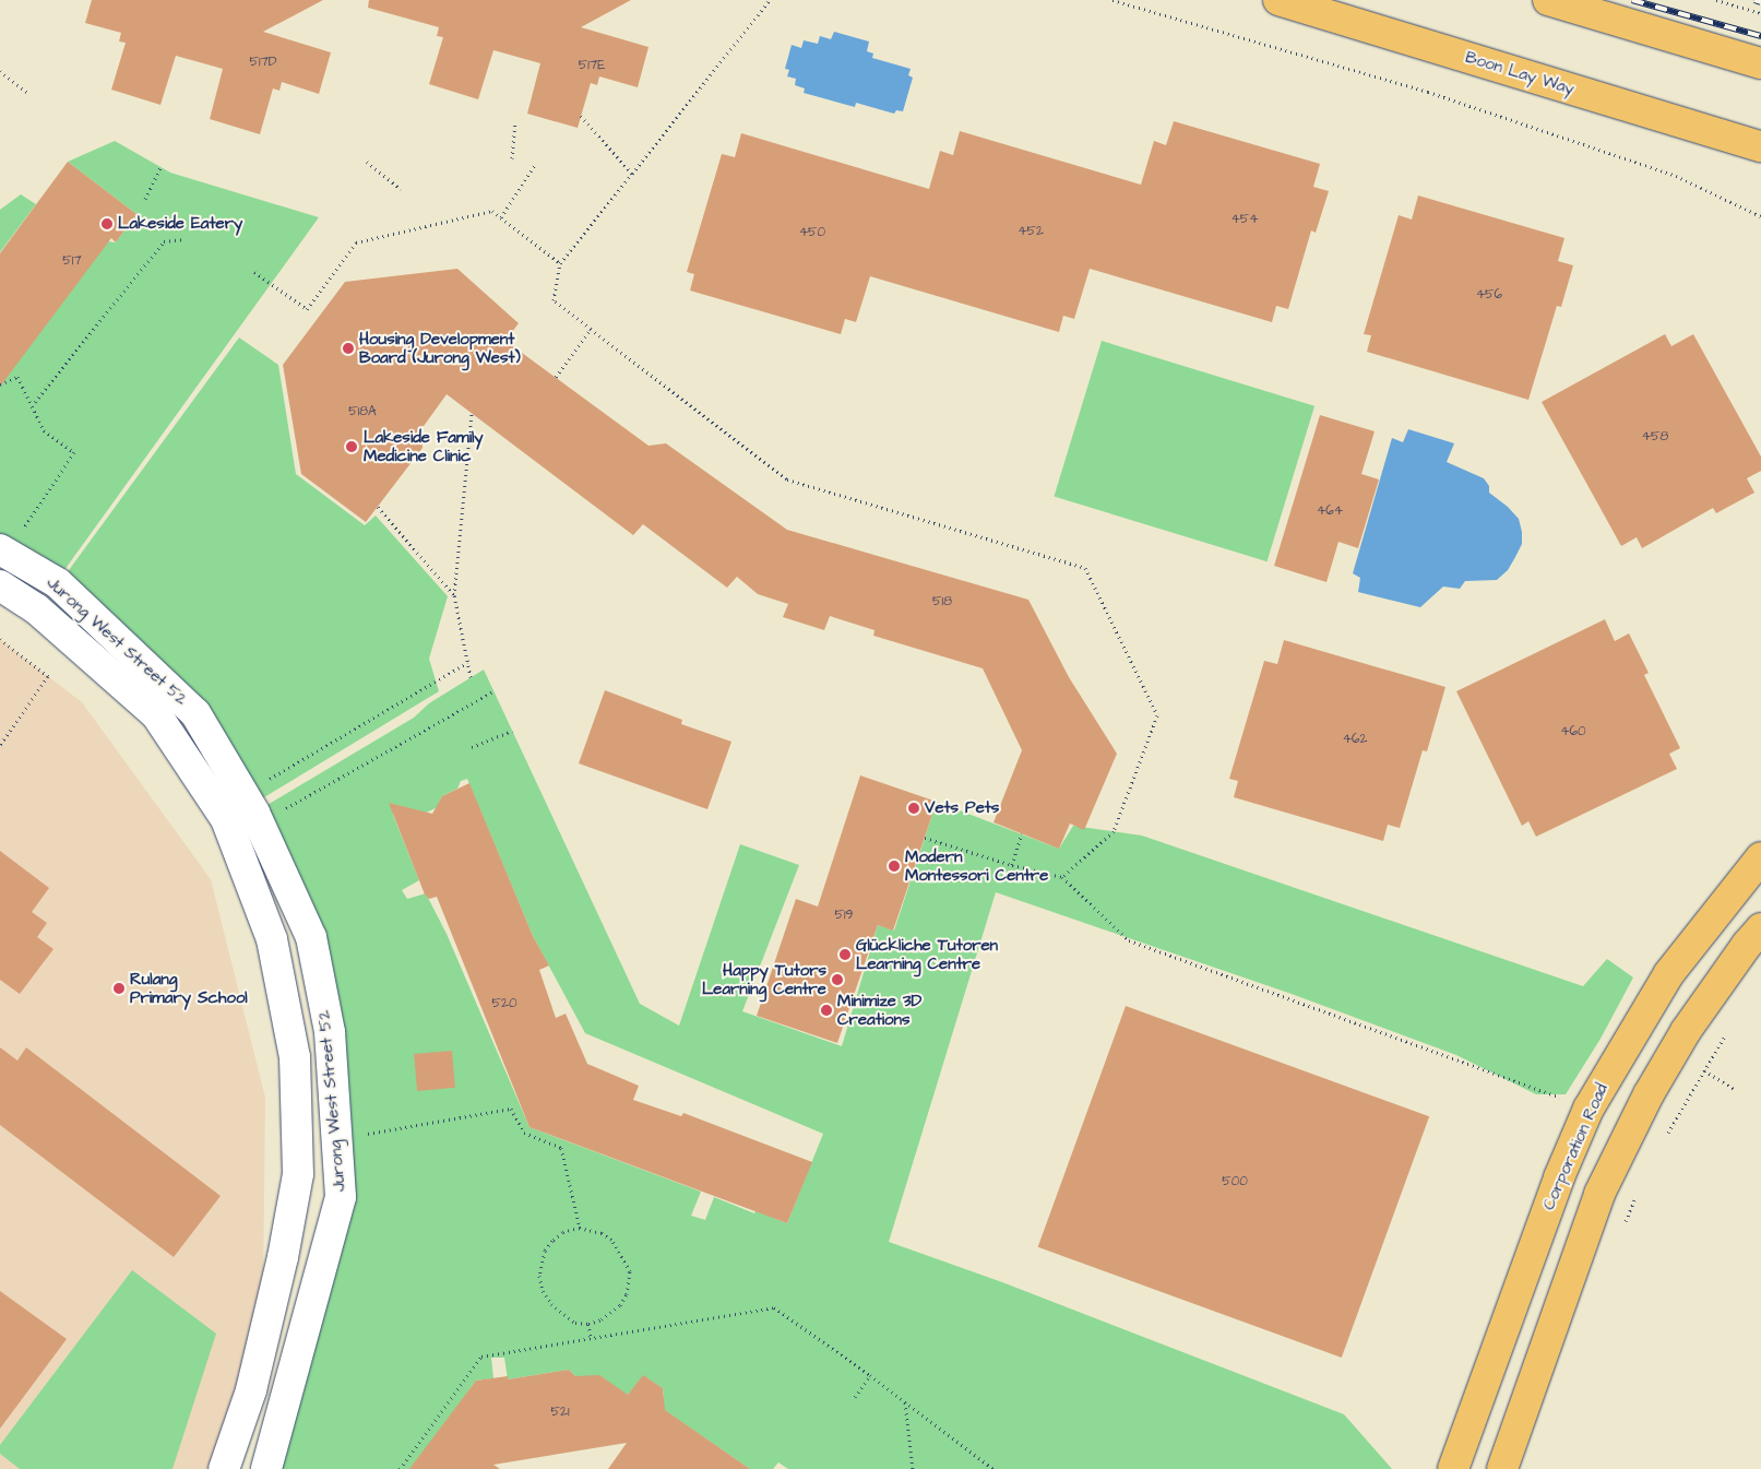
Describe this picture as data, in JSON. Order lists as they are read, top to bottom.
{
  "streets": {
    "main road": ["Boon Lay Way", "Corporation Road"],
    "street": ["Jurong West Street 52"]
  },
  "places": [
    "Lakeside Eatery",
    "Housing Development Board (Jurong West)",
    "Lakeside Family Medicine Clinic",
    "Vets Pets",
    "Modern Montessori Centre",
    "Glückliche Tutoren Learning Centre",
    "Happy Tutors Learning Centre",
    "Rulang Primary School",
    "Minimize 3D Creations"
  ],
  "house_numbers": [
    "517D",
    "517E",
    "454",
    "452",
    "450",
    "517",
    "456",
    "518A",
    "458",
    "464",
    "518",
    "460",
    "462",
    "519",
    "520",
    "500",
    "521"
  ]
}
